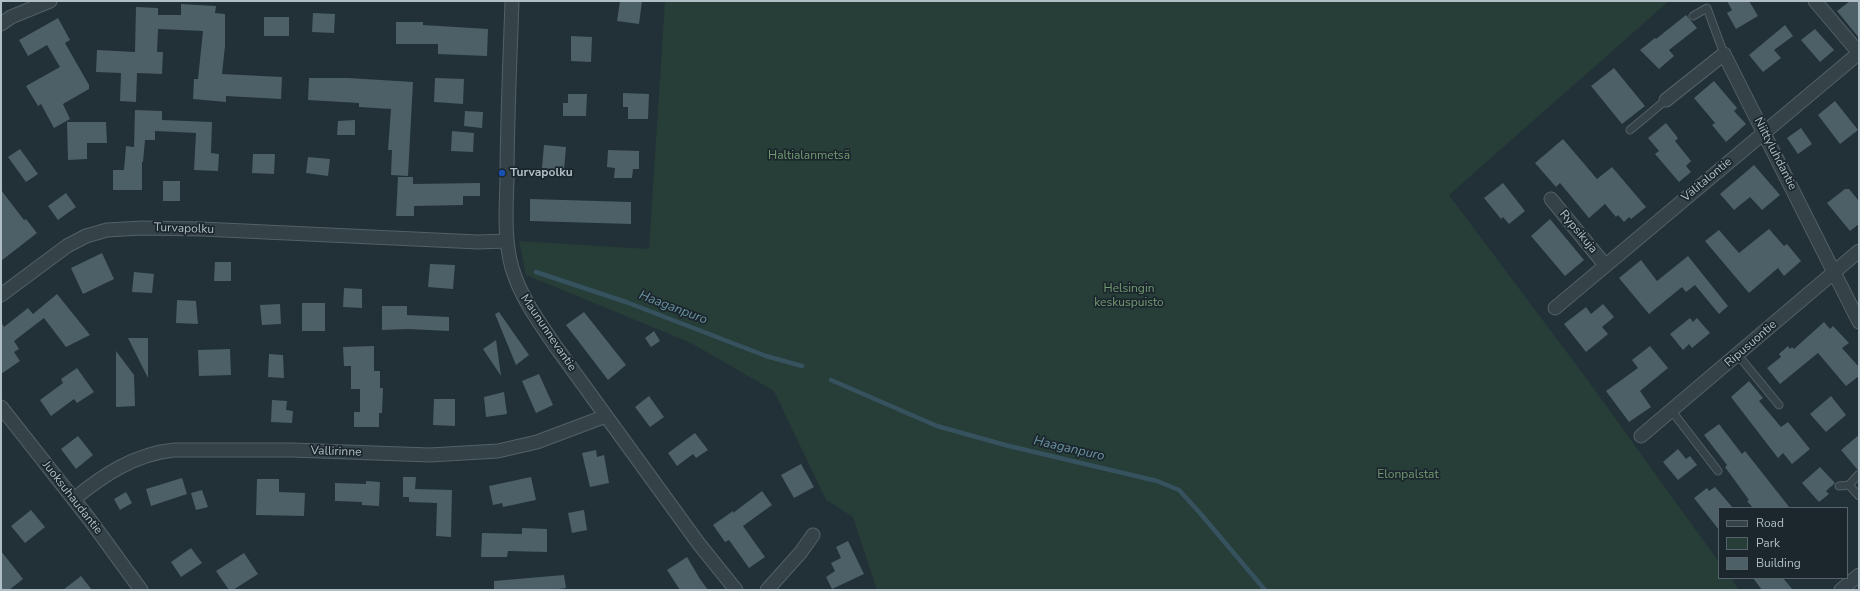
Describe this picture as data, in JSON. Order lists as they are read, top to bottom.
{
  "streets": {
    "street": [
      "Niittyluhdantie",
      "Välitalontie",
      "Turvapolku",
      "Rypsikuja",
      "Maununnevantie",
      "Ripusuontie",
      "Vallirinne",
      "Juoksuhaudantie"
    ]
  },
  "crossings": [
    ["Niittyluhdantie", "Välitalontie"],
    ["Niittyluhdantie", "Ripusuontie"],
    ["Välitalontie", "Rypsikuja"],
    ["Turvapolku", "Maununnevantie"],
    ["Maununnevantie", "Vallirinne"],
    ["Vallirinne", "Juoksuhaudantie"]
  ],
  "water": ["Haaganpuro"],
  "parks": ["Haltialanmetsä", "Helsingin keskuspuisto", "Elonpalstat"],
  "places": ["Turvapolku"],
  "legend": ["Road", "Park", "Building"]
}
